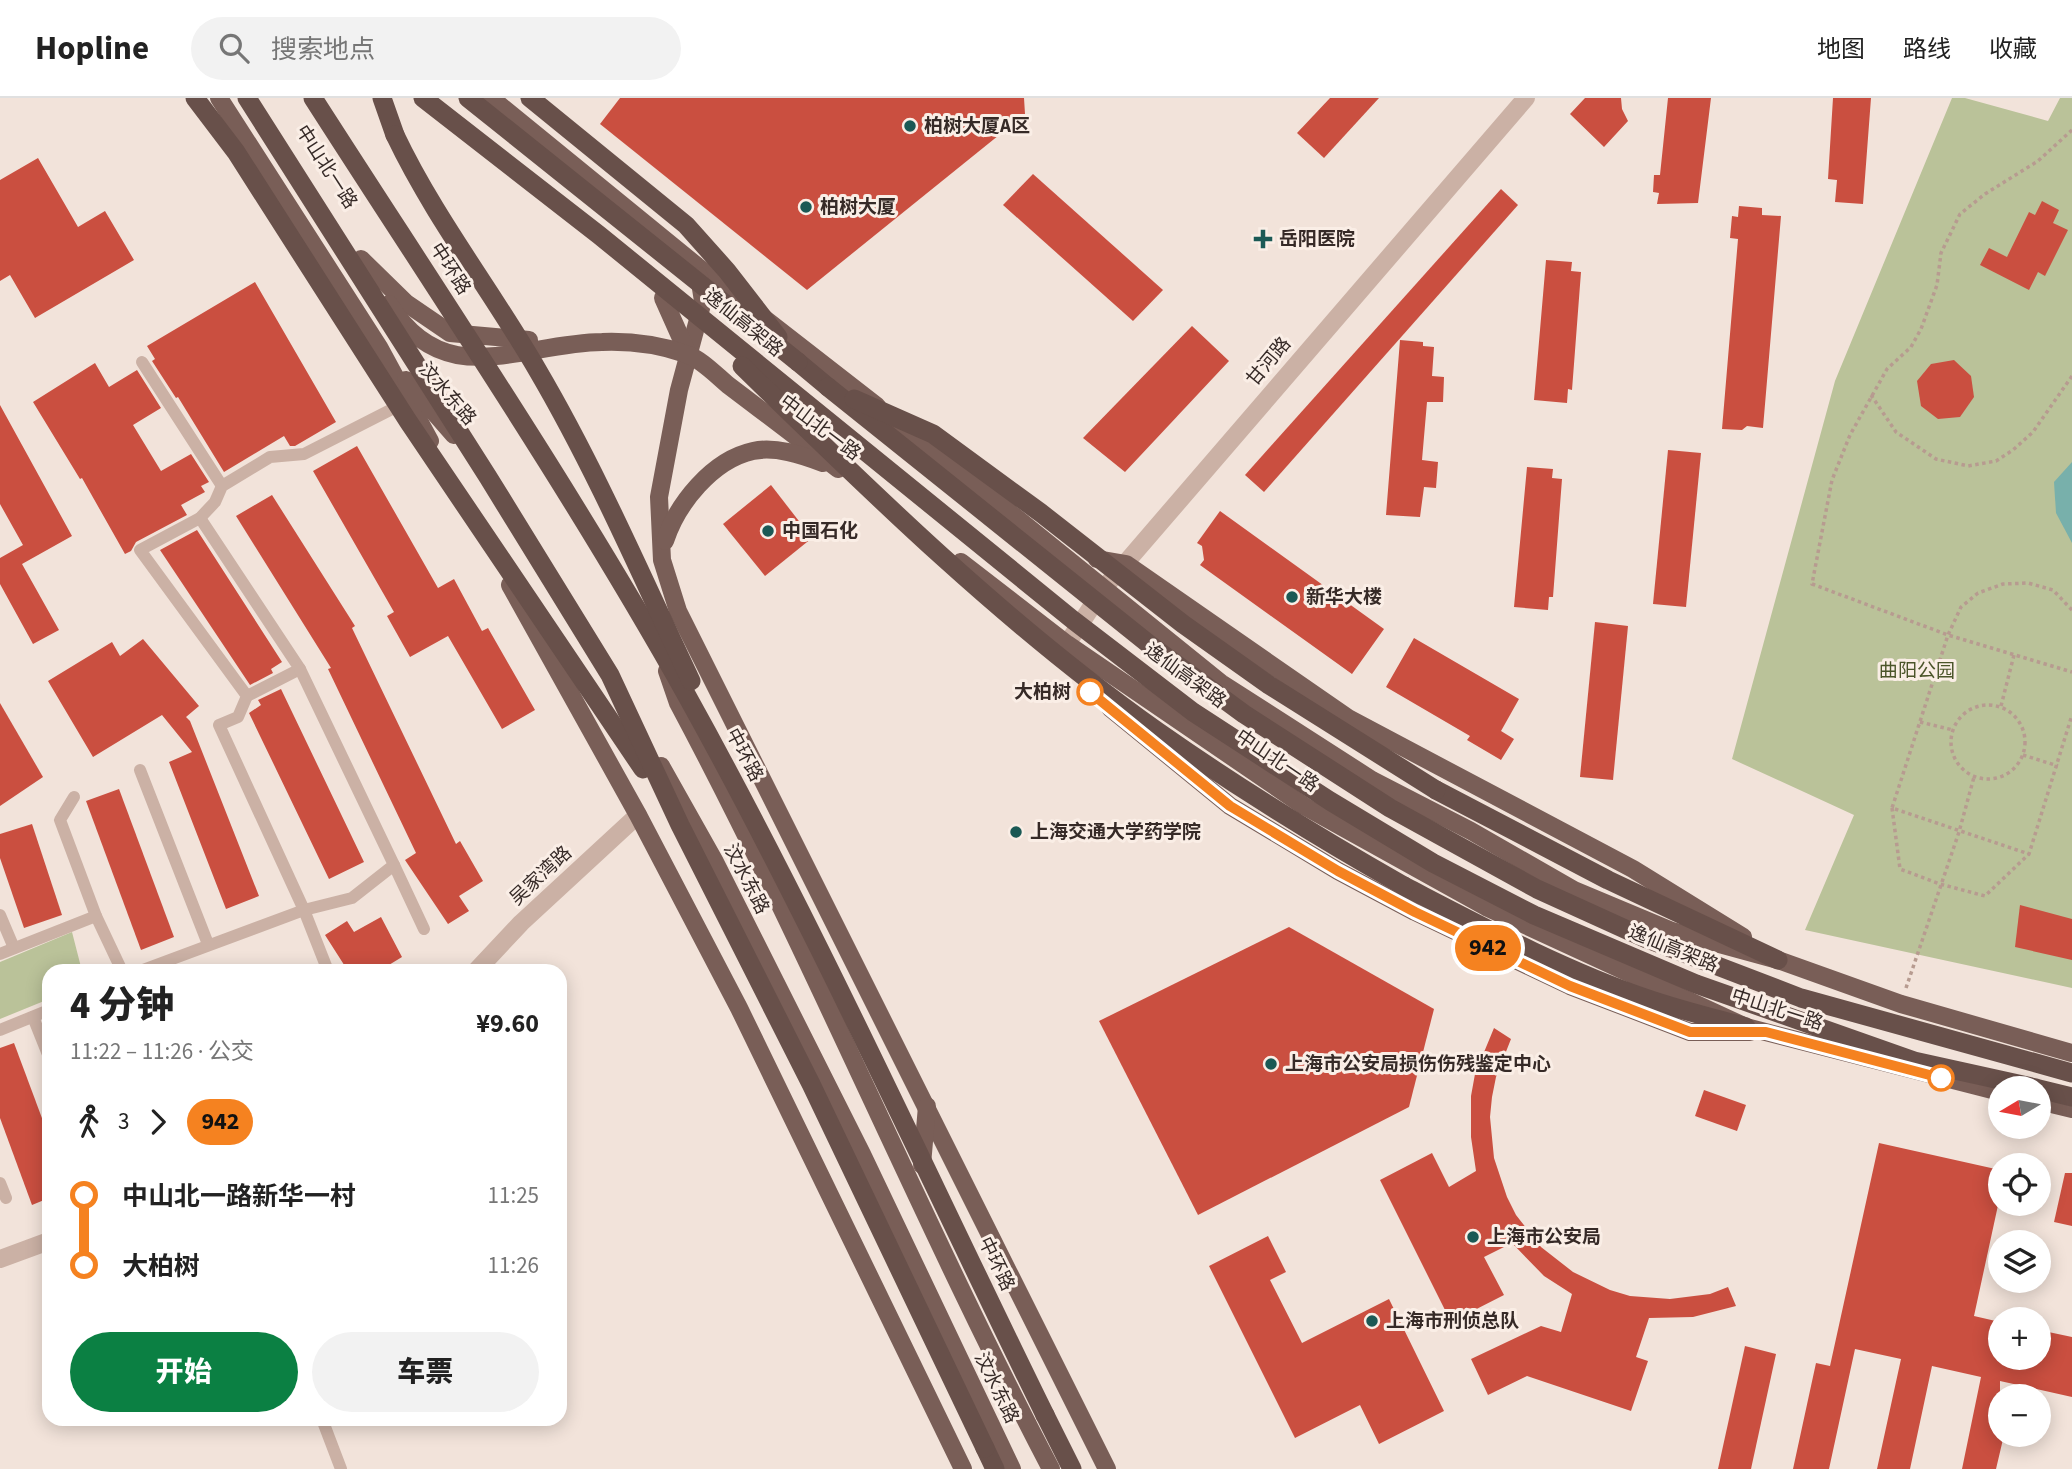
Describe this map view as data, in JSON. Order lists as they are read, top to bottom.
{
  "streets": {
    "highway": ["中环路", "逸仙高架路"],
    "main road": ["中山北一路", "汶水东路"],
    "street": ["甘河路", "吴家湾路"]
  },
  "crossings": [
    ["中山北一路", "甘河路"],
    ["中山北一路", "汶水东路"],
    ["汶水东路", "吴家湾路"]
  ],
  "parks": ["曲阳公园"],
  "places": {
    "other": [
      "柏树大厦A区",
      "柏树大厦",
      "中国石化",
      "新华大楼",
      "大柏树",
      "上海交通大学药学院",
      "上海市公安局损伤伤残鉴定中心",
      "上海市公安局",
      "上海市刑侦总队"
    ],
    "health": ["岳阳医院"]
  },
  "lines": ["bus line 942"],
  "north": "left",
  "page": {
    "header": "Hopline",
    "search": "搜索地点",
    "nav": ["地图", "路线", "收藏"],
    "on_map": "942",
    "heading": ["4 分钟", "11:22 – 11:26 · 公交", "¥9.60"],
    "map_buttons": ["+", "−"],
    "legs": ["3", "942"],
    "list": [
      {
        "name": "中山北一路新华一村",
        "value": "11:25"
      },
      {
        "name": "大柏树",
        "value": "11:26"
      }
    ],
    "buttons": ["开始", "车票"]
  }
}
